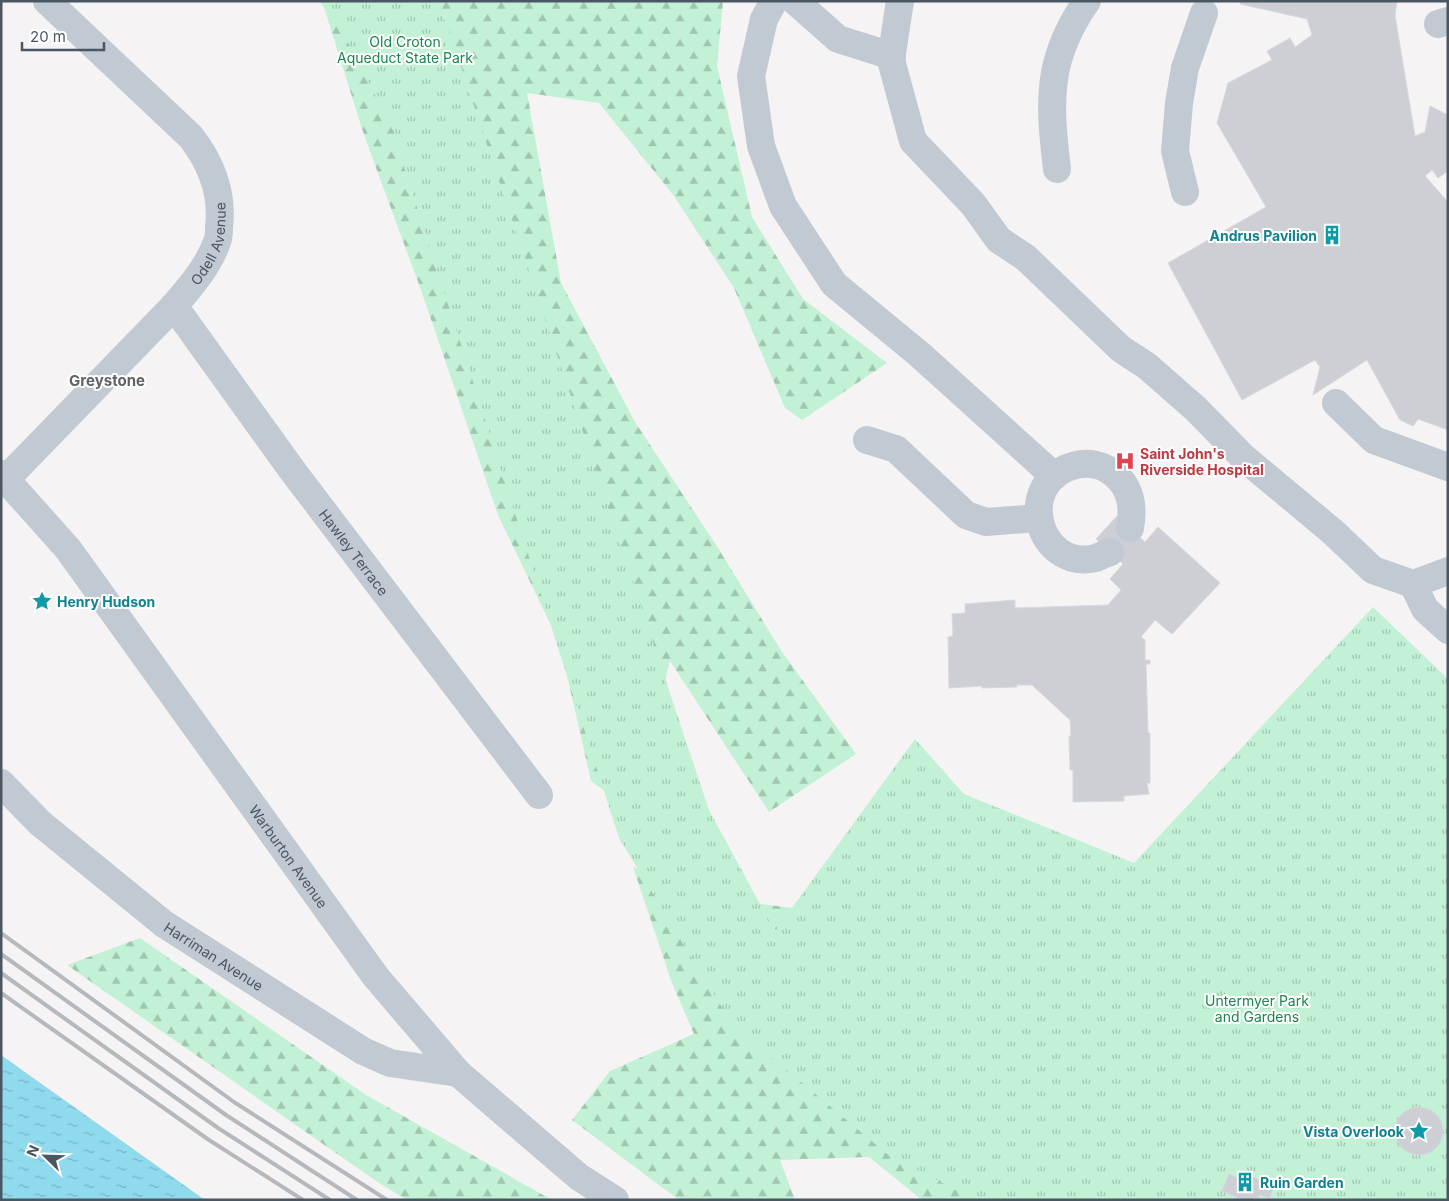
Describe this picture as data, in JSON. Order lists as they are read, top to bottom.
{
  "streets": {
    "street": [
      "Odell Avenue",
      "Hawley Terrace",
      "Warburton Avenue",
      "Harriman Avenue"
    ]
  },
  "crossings": [
    ["Odell Avenue", "Hawley Terrace"],
    ["Odell Avenue", "Warburton Avenue"],
    ["Warburton Avenue", "Harriman Avenue"]
  ],
  "districts": ["Greystone"],
  "parks": ["Old Croton Aqueduct State Park", "Untermyer Park and Gardens"],
  "places": {
    "building": ["Andrus Pavilion", "Ruin Garden"],
    "hospital": ["Saint John's Riverside Hospital"],
    "place": ["Henry Hudson", "Vista Overlook"]
  },
  "scale_bar": "20 m",
  "north": "top left"
}
